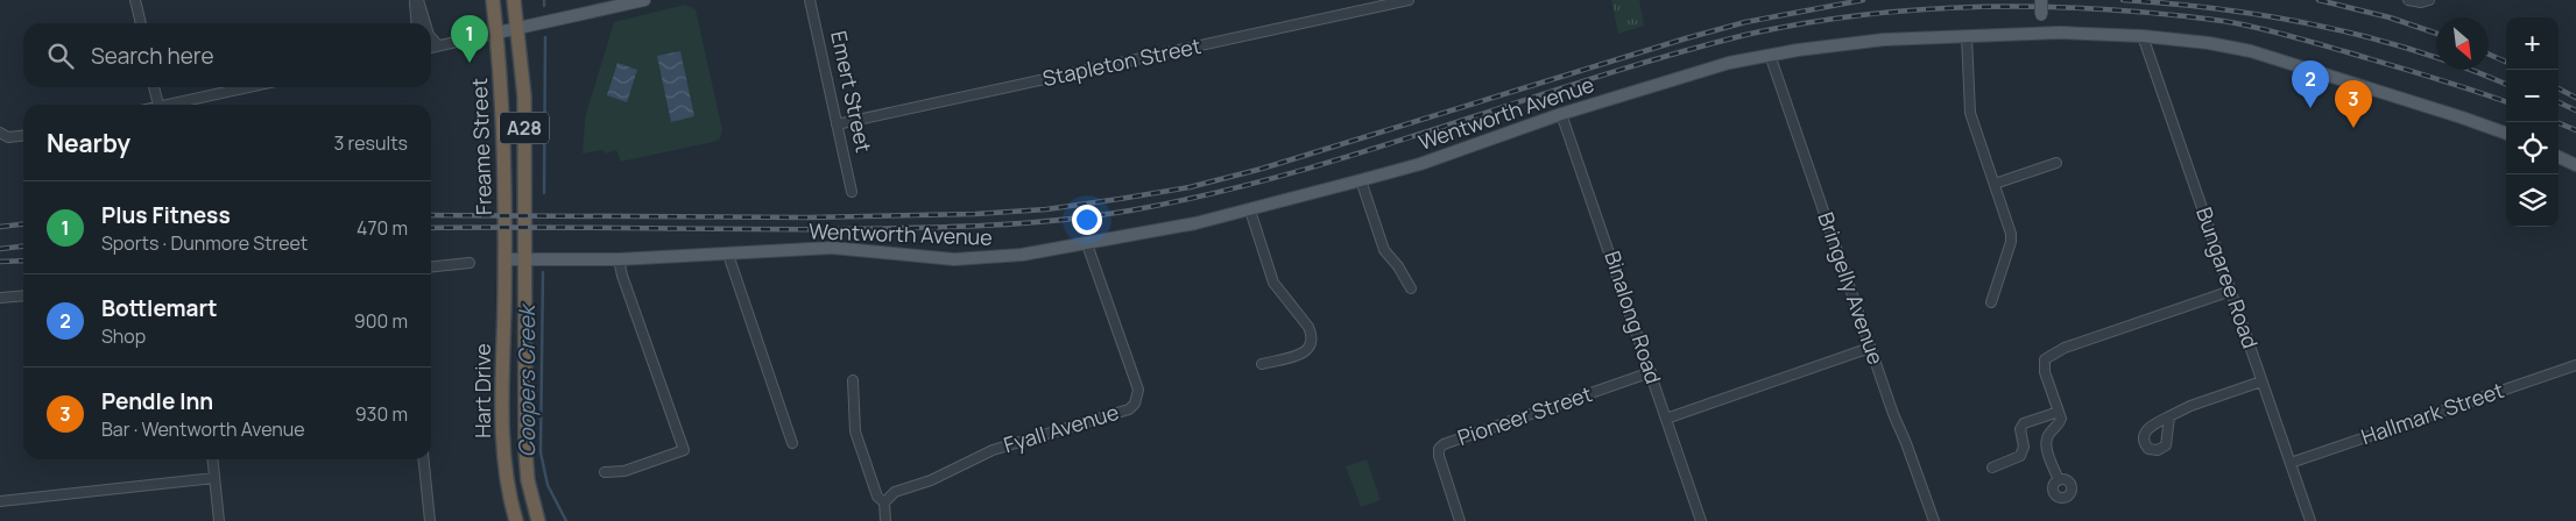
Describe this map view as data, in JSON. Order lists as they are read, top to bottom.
{
  "streets": {
    "highway": ["A28", "Freame Street", "Hart Drive"],
    "main road": ["Wentworth Avenue"],
    "street": [
      "Stapleton Street",
      "Emert Street",
      "Bungaree Road",
      "Bringelly Avenue",
      "Binalong Road",
      "Hallmark Street",
      "Pioneer Street",
      "Fyall Avenue"
    ]
  },
  "crossings": [
    ["Stapleton Street", "Emert Street"],
    ["Wentworth Avenue", "Freame Street"],
    ["Wentworth Avenue", "Bungaree Road"],
    ["Wentworth Avenue", "Bringelly Avenue"],
    ["Wentworth Avenue", "Binalong Road"],
    ["Wentworth Avenue", "Hart Drive"],
    ["Wentworth Avenue", "Fyall Avenue"],
    ["A28", "Freame Street"],
    ["Freame Street", "Hart Drive"],
    ["Bungaree Road", "Hallmark Street"],
    ["Binalong Road", "Pioneer Street"]
  ],
  "water": ["Coopers Creek"],
  "north": "bottom right",
  "page": {
    "pins": ["1", "2", "3"],
    "map_buttons": ["+", "−"],
    "search": "Search here",
    "heading": ["Nearby", "3 results"],
    "list": [
      {
        "mark": "1",
        "name": "Plus Fitness",
        "note": "Sports · Dunmore Street",
        "value": "470 m"
      },
      {
        "mark": "2",
        "name": "Bottlemart",
        "note": "Shop",
        "value": "900 m"
      },
      {
        "mark": "3",
        "name": "Pendle Inn",
        "note": "Bar · Wentworth Avenue",
        "value": "930 m"
      }
    ]
  }
}
